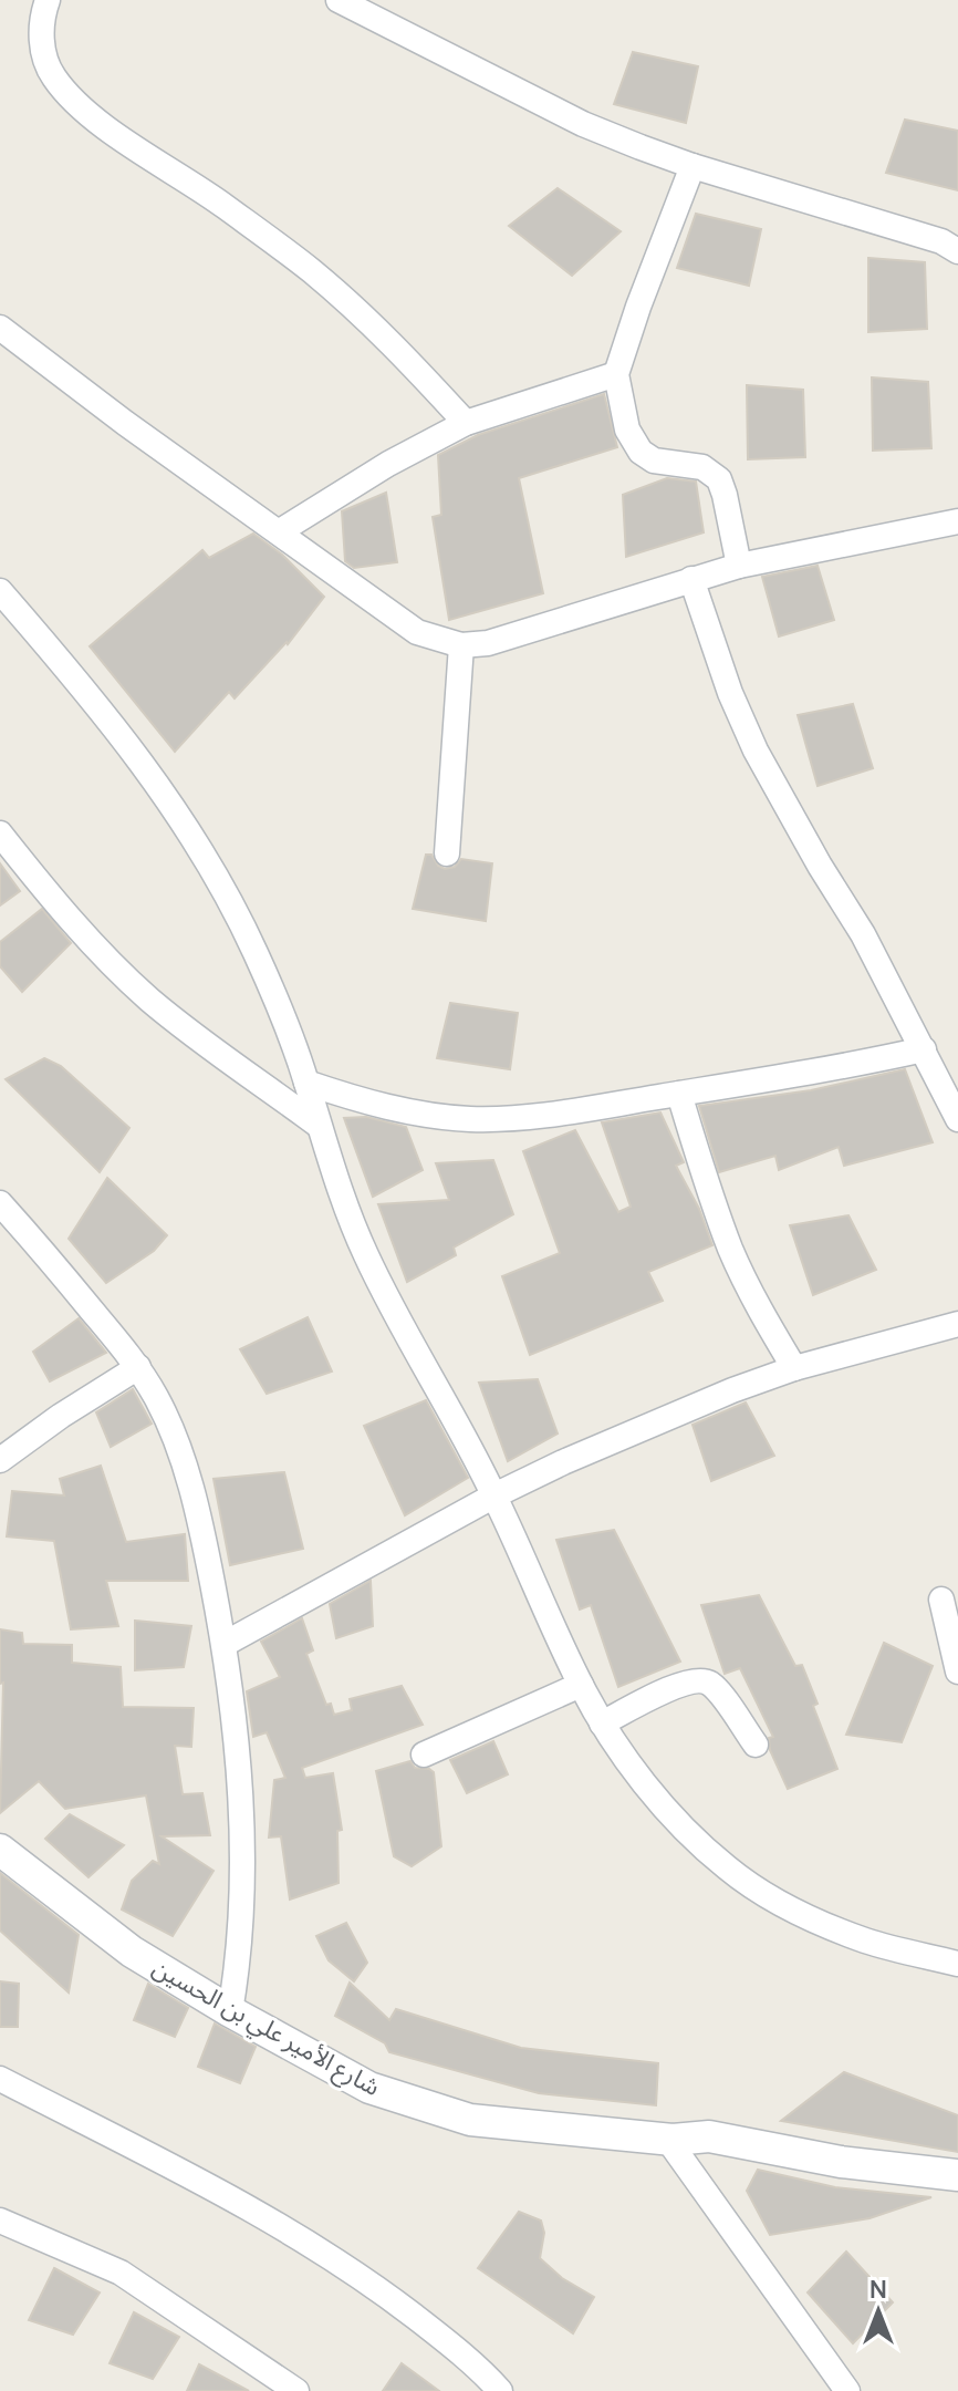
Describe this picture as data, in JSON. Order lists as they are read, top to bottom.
{
  "streets": {
    "street": ["شارع الأمير علي بن الحسين"]
  },
  "north": "top"
}
